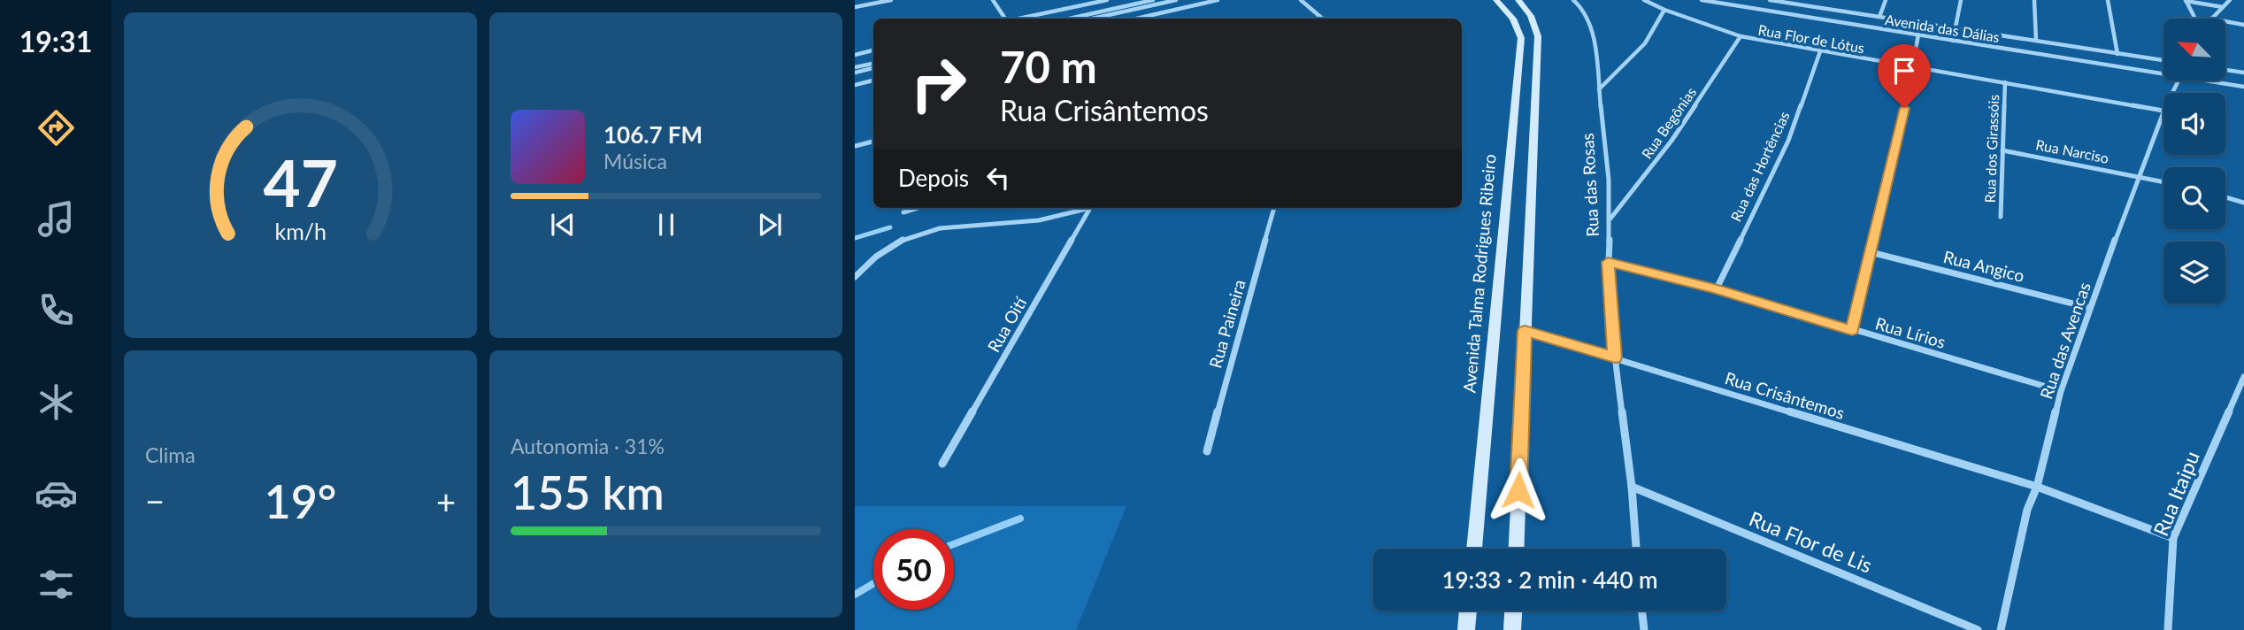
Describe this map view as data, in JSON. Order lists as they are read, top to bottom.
{
  "streets": {
    "main road": ["Avenida Talma Rodrigues Ribeiro"],
    "street": [
      "Avenida das Dálias",
      "Rua Flor de Lótus",
      "Rua Begônias",
      "Rua dos Girassóis",
      "Rua Narciso",
      "Rua das Hortências",
      "Rua das Rosas",
      "Rua Angico",
      "Rua Paineira",
      "Rua Oití",
      "Rua Lírios",
      "Rua das Avencas",
      "Rua Crisântemos",
      "Rua Itaipu",
      "Rua Flor de Lis"
    ]
  },
  "crossings": [
    ["Rua Flor de Lótus", "Rua Begônias"],
    ["Rua Flor de Lótus", "Rua dos Girassóis"],
    ["Rua Flor de Lótus", "Rua das Hortências"],
    ["Rua Flor de Lótus", "Rua das Avencas"],
    ["Rua Begônias", "Rua das Rosas"],
    ["Rua dos Girassóis", "Rua Narciso"],
    ["Rua Narciso", "Rua das Avencas"],
    ["Rua das Hortências", "Rua Lírios"],
    ["Rua das Rosas", "Rua Lírios"],
    ["Rua das Rosas", "Rua Crisântemos"],
    ["Rua das Rosas", "Rua Flor de Lis"],
    ["Rua Angico", "Rua das Avencas"],
    ["Rua Lírios", "Rua das Avencas"],
    ["Rua das Avencas", "Rua Crisântemos"],
    ["Rua Crisântemos", "Rua Itaipu"]
  ],
  "north": "top left",
  "page": {
    "tabs": "19:31",
    "turn": ["70 m", "Rua Crisântemos"],
    "song": ["106.7 FM", "Música"],
    "then": "Depois",
    "tile": [
      "Clima",
      ["Autonomia · 31%", "155 km"]
    ],
    "heat": ["−", "19°", "+"],
    "limit": "50",
    "trip": "19:33 · 2 min · 440 m",
    "gauge": ["47", "km/h"]
  }
}
